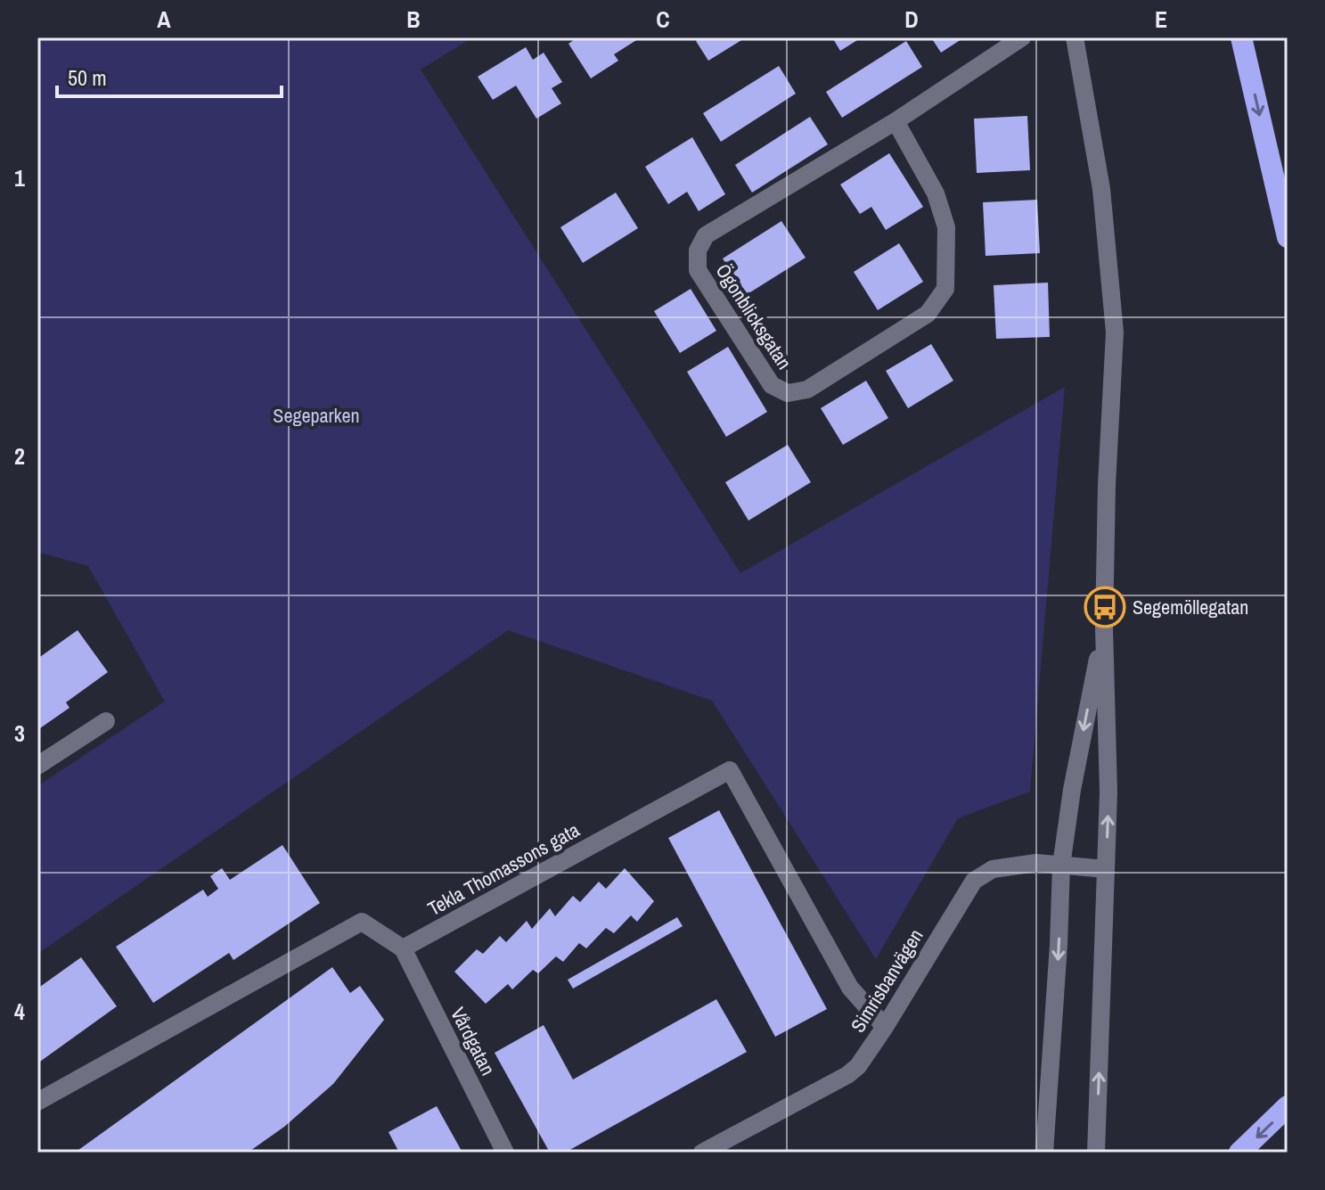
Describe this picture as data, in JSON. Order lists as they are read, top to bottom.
{
  "streets": {
    "street": [
      "Ögonblicksgatan",
      "Tekla Thomassons gata",
      "Simrisbanvägen",
      "Vårdgatan"
    ]
  },
  "crossings": [
    ["Tekla Thomassons gata", "Simrisbanvägen"],
    ["Tekla Thomassons gata", "Vårdgatan"]
  ],
  "parks": ["Segeparken"],
  "places": {
    "bus stop": ["Segemöllegatan"]
  },
  "scale_bar": "50 m",
  "grid": {
    "columns": [
      "A",
      "B",
      "C",
      "D",
      "E"
    ],
    "rows": [
      "1",
      "2",
      "3",
      "4"
    ]
  }
}
